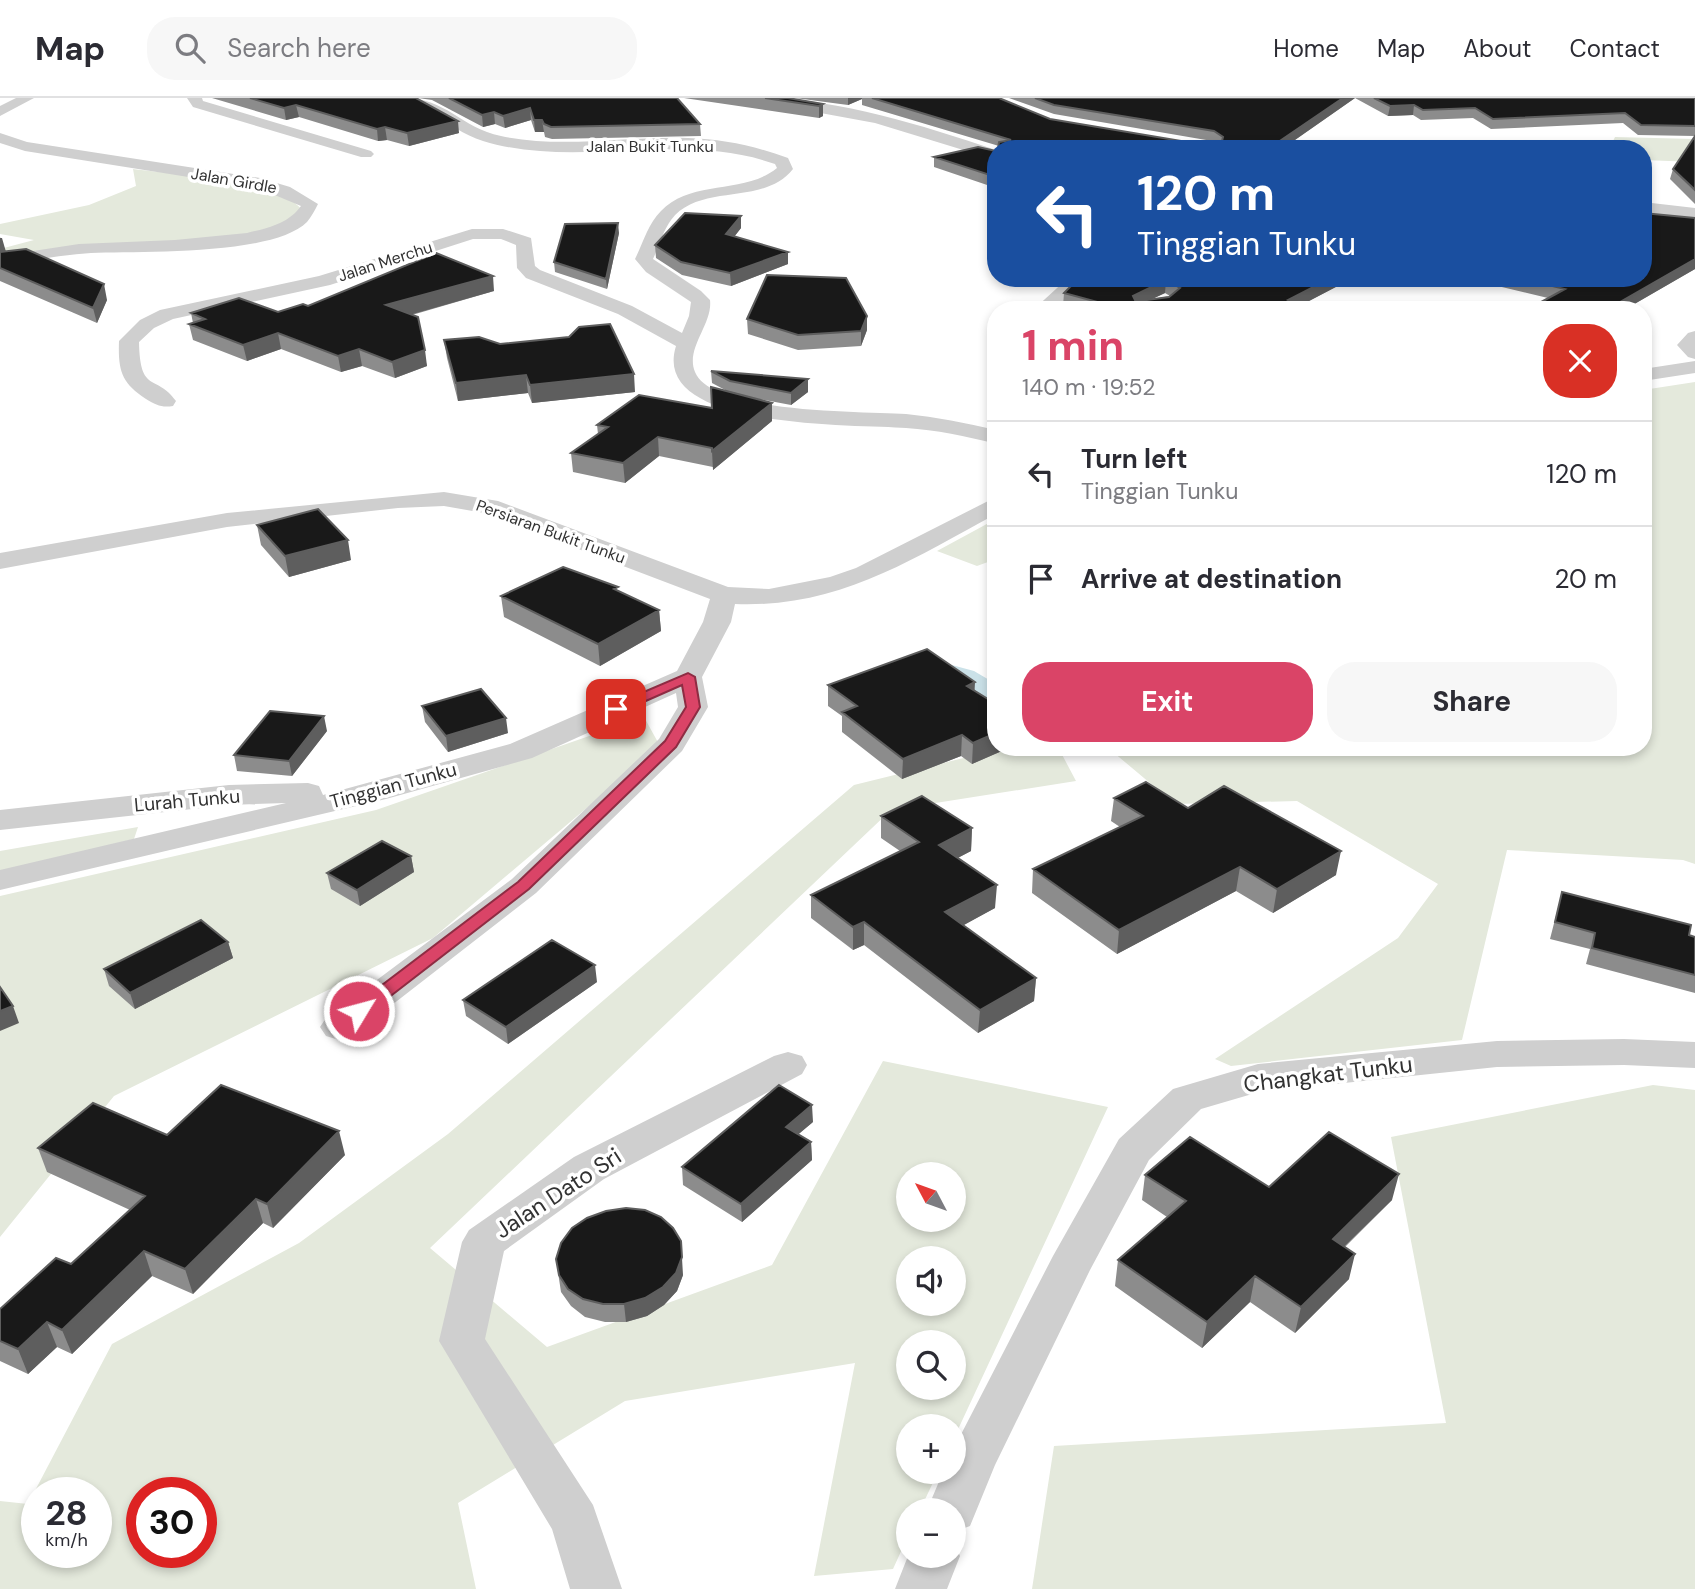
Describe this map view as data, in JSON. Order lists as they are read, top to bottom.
{
  "streets": {
    "street": [
      "Jalan Bukit Tunku",
      "Jalan Girdle",
      "Jalan Merchu",
      "Persiaran Bukit Tunku",
      "Tinggian Tunku",
      "Lurah Tunku",
      "Changkat Tunku",
      "Jalan Dato Sri"
    ]
  },
  "crossings": [
    ["Jalan Bukit Tunku", "Jalan Merchu"],
    ["Tinggian Tunku", "Lurah Tunku"]
  ],
  "north": "top left",
  "page": {
    "header": "Map",
    "search": "Search here",
    "nav": [
      "Home",
      "Map",
      "About",
      "Contact"
    ],
    "turn": ["120 m", "Tinggian Tunku"],
    "heading": ["1 min", "140 m · 19:52"],
    "list": [
      {
        "name": "Turn left",
        "note": "Tinggian Tunku",
        "value": "120 m"
      },
      {
        "name": "Arrive at destination",
        "value": "20 m"
      }
    ],
    "buttons": ["Exit", "Share"],
    "map_buttons": ["+", "−"],
    "speed": "28 km/h",
    "limit": "30"
  }
}
